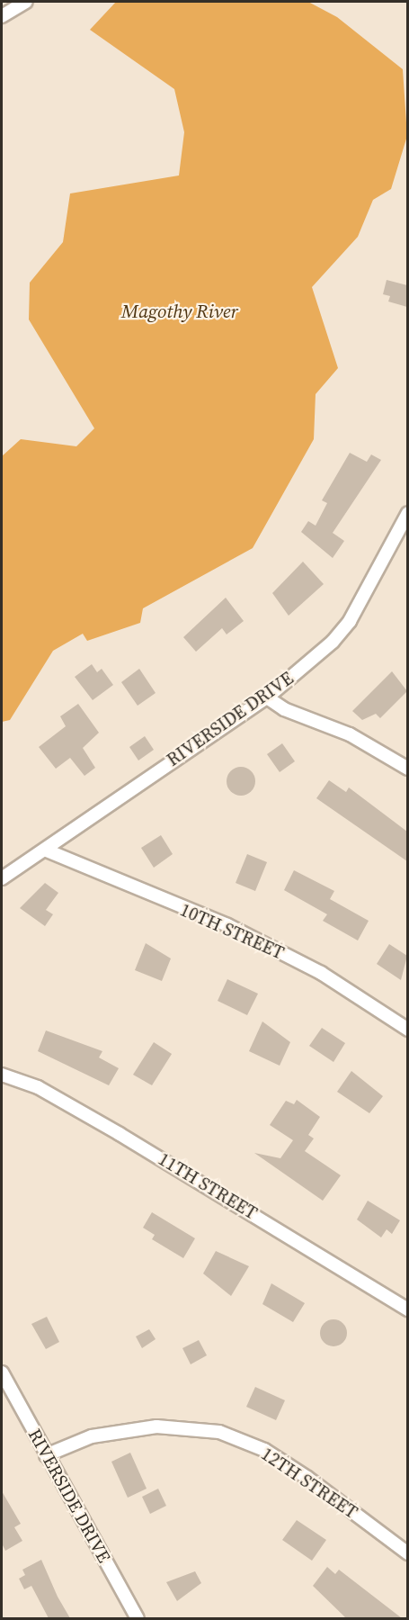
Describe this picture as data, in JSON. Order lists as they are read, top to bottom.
{
  "streets": {
    "street": [
      "RIVERSIDE DRIVE",
      "10TH STREET",
      "11TH STREET",
      "12TH STREET"
    ]
  },
  "crossings": [
    ["RIVERSIDE DRIVE", "10TH STREET"],
    ["RIVERSIDE DRIVE", "12TH STREET"]
  ],
  "water": ["Magothy River"]
}
